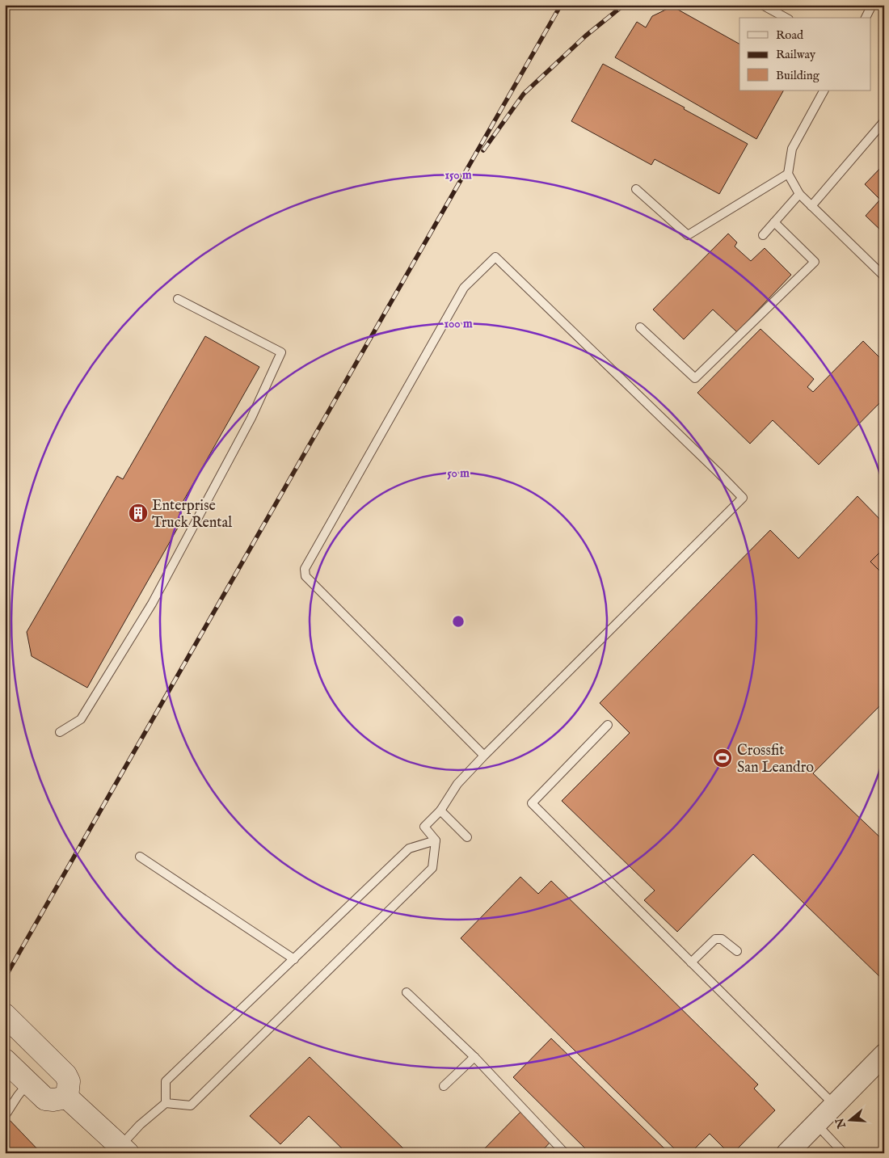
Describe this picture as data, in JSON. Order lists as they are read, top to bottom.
{
  "places": {
    "building": ["Enterprise Truck Rental"],
    "sports": ["Crossfit San Leandro"]
  },
  "legend": ["Road", "Railway", "Building"],
  "north": "left",
  "rings": ["150 m", "100 m", "50 m"]
}
